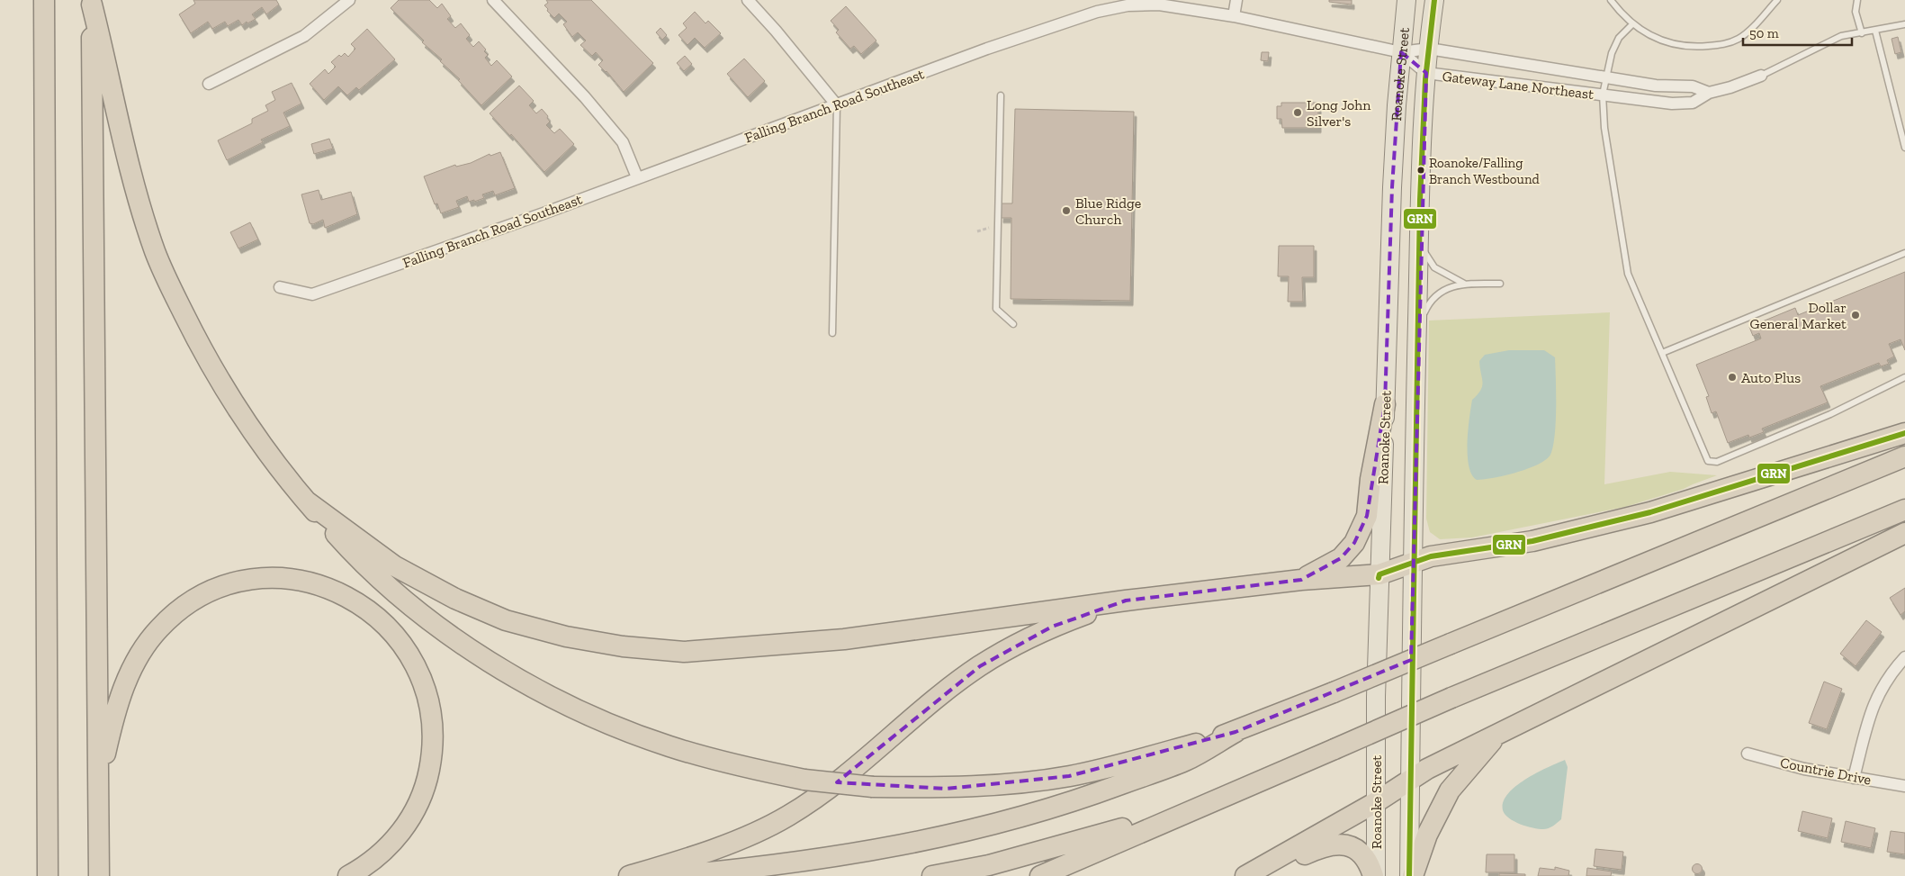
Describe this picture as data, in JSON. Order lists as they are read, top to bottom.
{
  "streets": {
    "main road": ["Roanoke Street"],
    "street": ["Gateway Lane Northeast", "Falling Branch Road Southeast", "Countrie Drive"]
  },
  "crossings": [
    ["Roanoke Street", "Gateway Lane Northeast"],
    ["Roanoke Street", "Falling Branch Road Southeast"],
    ["Gateway Lane Northeast", "Falling Branch Road Southeast"]
  ],
  "places": [
    "Long John Silver's",
    "Roanoke/Falling Branch Westbound",
    "Blue Ridge Church",
    "Dollar General Market",
    "Auto Plus"
  ],
  "lines": ["transit line GRN"],
  "scale_bar": "50 m"
}
